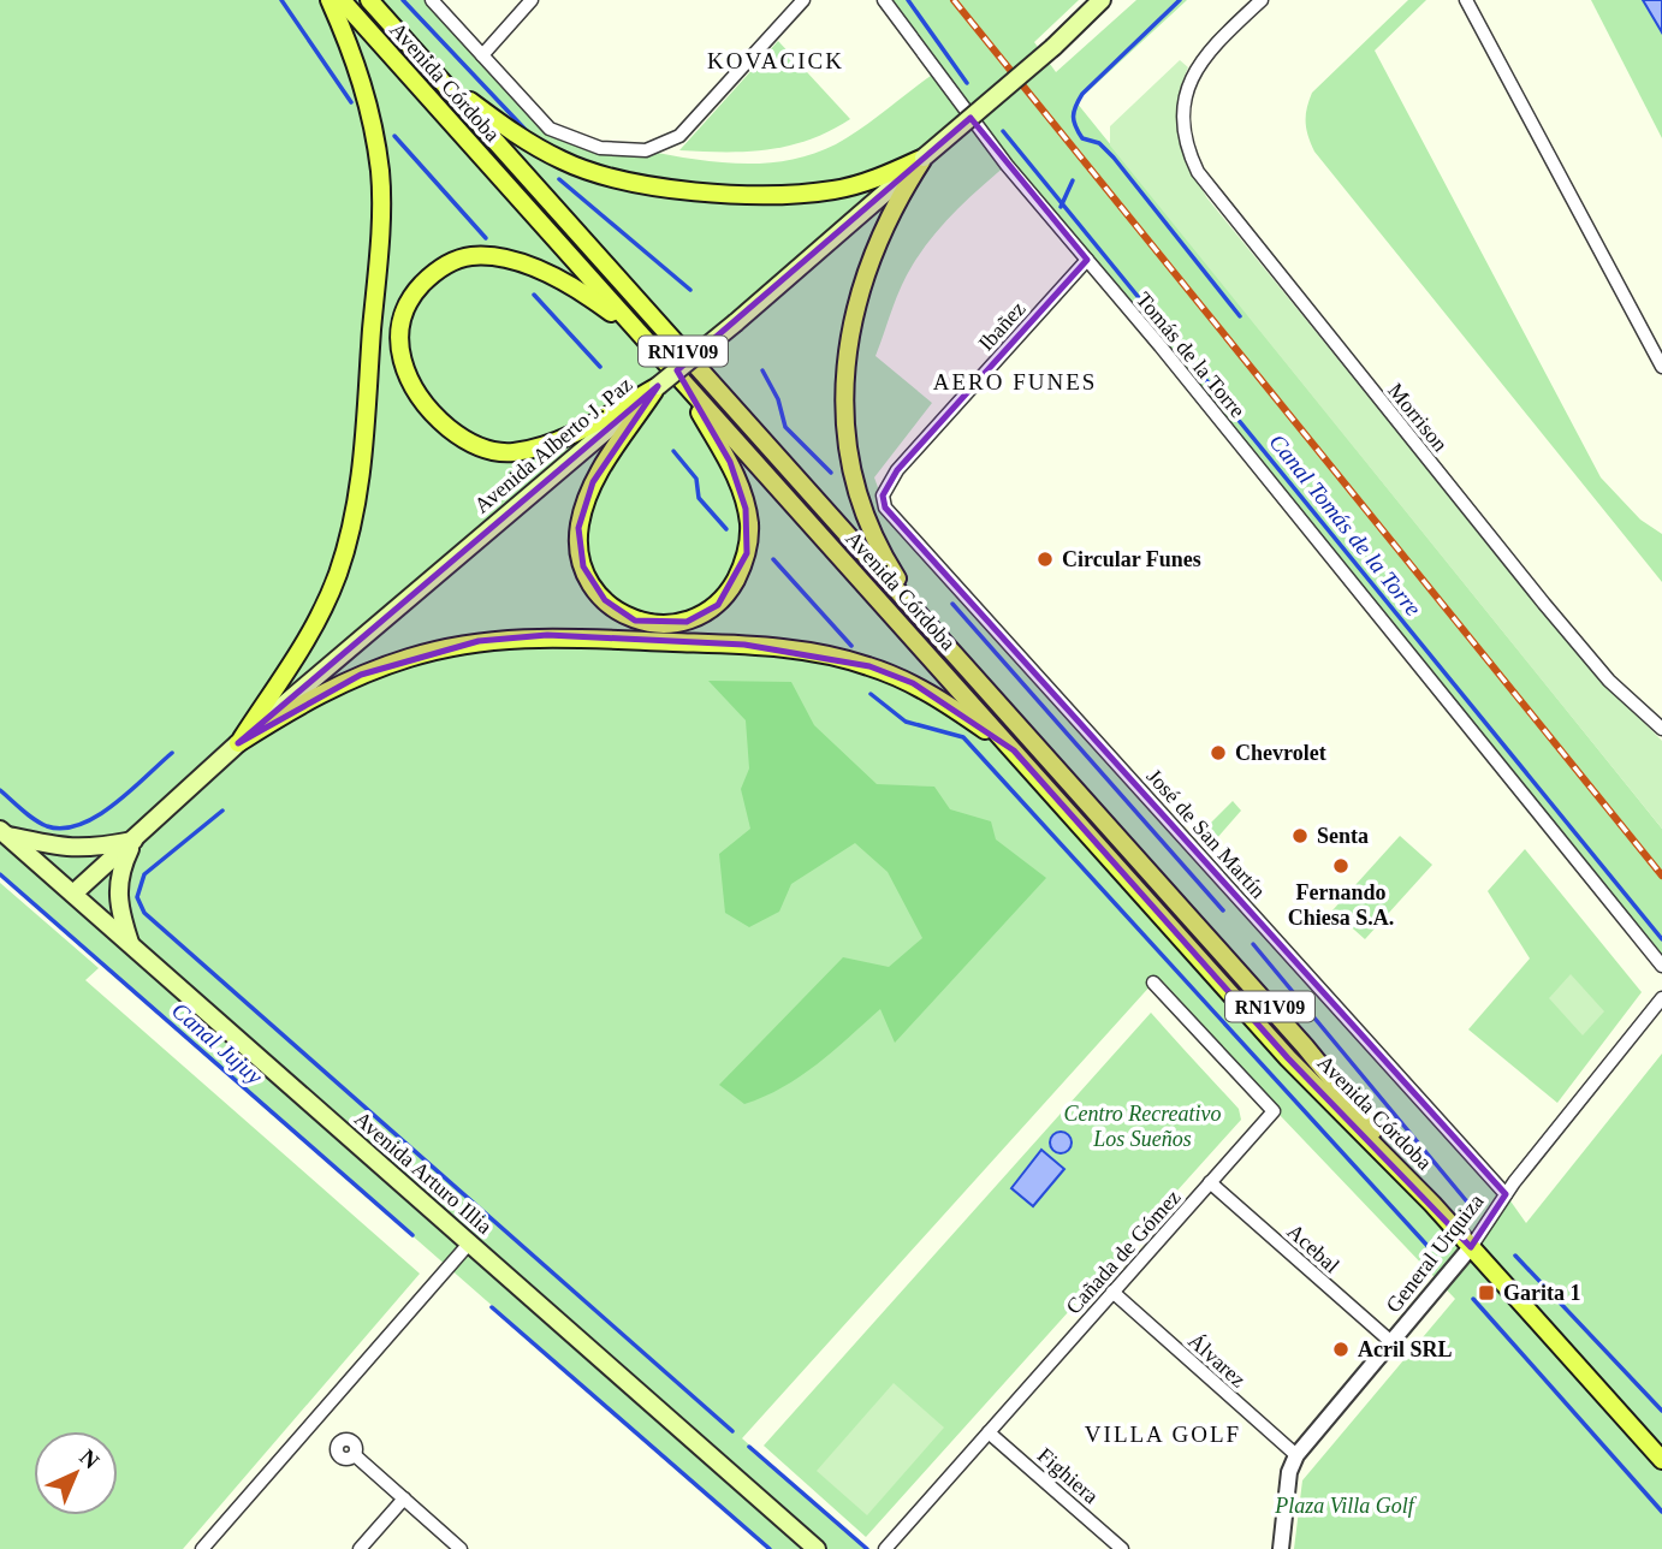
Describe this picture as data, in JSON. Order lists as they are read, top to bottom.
{
  "streets": {
    "main road": [
      "Avenida Córdoba",
      "RN1V09",
      "Avenida Alberto J. Paz",
      "Avenida Arturo Illia"
    ],
    "street": [
      "Ibañez",
      "Tomás de la Torre",
      "Morrison",
      "José de San Martín",
      "Acebal",
      "Cañada de Gómez",
      "General Urquiza",
      "Álvarez",
      "Fighiera"
    ]
  },
  "crossings": [
    ["Avenida Córdoba", "General Urquiza"],
    ["Ibañez", "Tomás de la Torre"],
    ["Ibañez", "José de San Martín"],
    ["Avenida Alberto J. Paz", "Avenida Arturo Illia"],
    ["José de San Martín", "General Urquiza"],
    ["Acebal", "Cañada de Gómez"],
    ["Acebal", "General Urquiza"],
    ["Cañada de Gómez", "Álvarez"],
    ["Cañada de Gómez", "Fighiera"],
    ["General Urquiza", "Álvarez"]
  ],
  "districts": ["KOVACICK", "AERO FUNES", "VILLA GOLF"],
  "water": ["Canal Tomás de la Torre", "Canal Jujuy"],
  "parks": ["Centro Recreativo Los Sueños", "Plaza Villa Golf"],
  "places": {
    "other": [
      "Circular Funes",
      "Chevrolet",
      "Senta",
      "Fernando Chiesa S.A.",
      "Acril SRL"
    ],
    "transit": ["Garita 1"]
  },
  "north": "top right"
}
